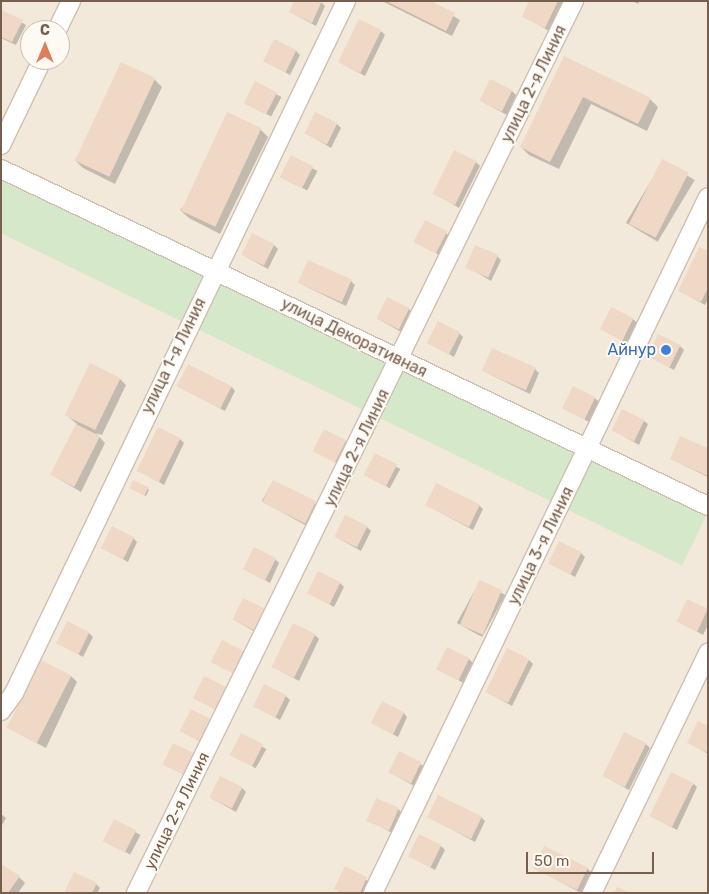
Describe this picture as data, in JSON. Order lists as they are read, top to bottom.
{
  "streets": {
    "street": [
      "улица 2-я Линия",
      "улица Декоративная",
      "улица 1-я Линия",
      "улица 3-я Линия"
    ]
  },
  "crossings": [
    ["улица 2-я Линия", "улица Декоративная"],
    ["улица Декоративная", "улица 1-я Линия"],
    ["улица Декоративная", "улица 3-я Линия"]
  ],
  "places": ["Айнур"],
  "scale_bar": "50 m",
  "north": "top"
}
